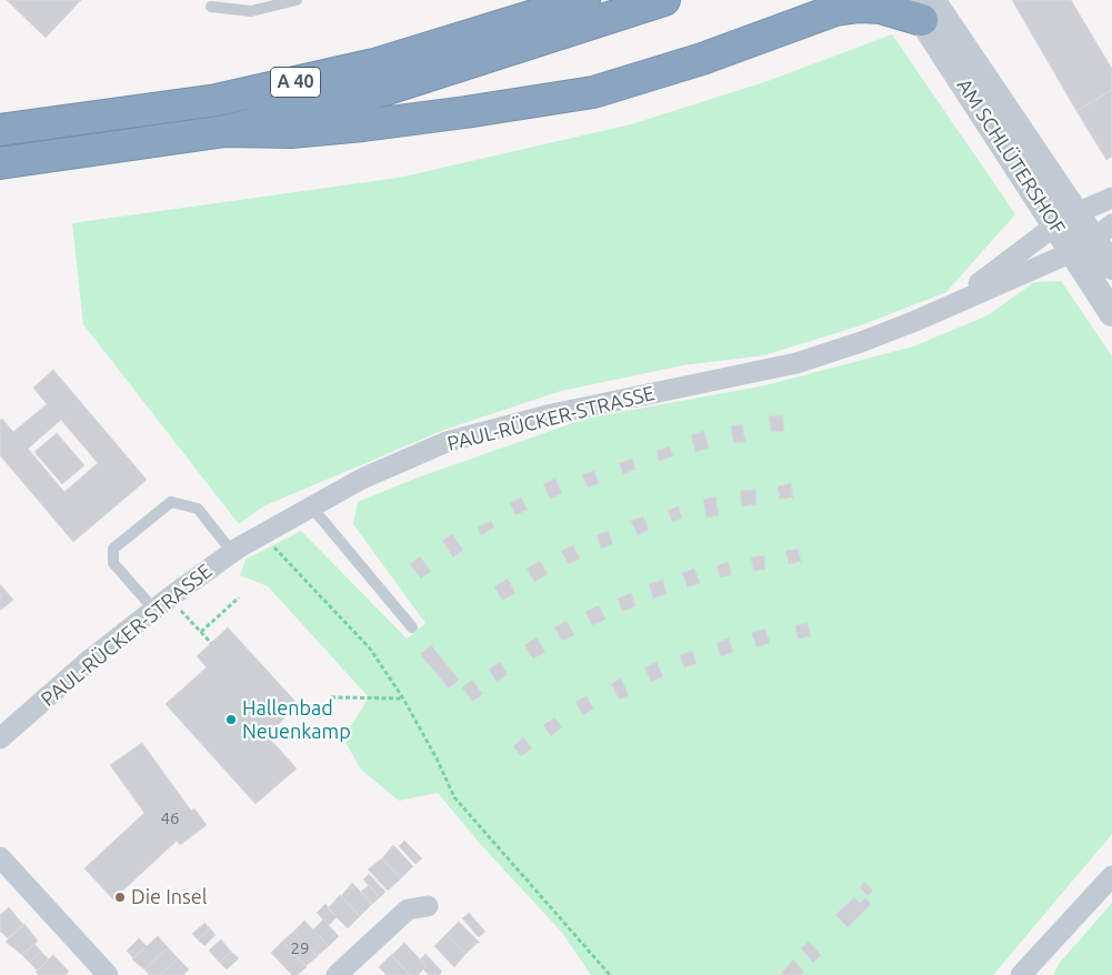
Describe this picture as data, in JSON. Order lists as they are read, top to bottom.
{
  "streets": {
    "highway": ["A 40"],
    "street": ["AM SCHLÜTERSHOF", "PAUL-RÜCKER-STRASSE"]
  },
  "crossings": [
    ["AM SCHLÜTERSHOF", "PAUL-RÜCKER-STRASSE"]
  ],
  "places": ["Hallenbad Neuenkamp", "Die Insel"],
  "house_numbers": ["46", "29"]
}
